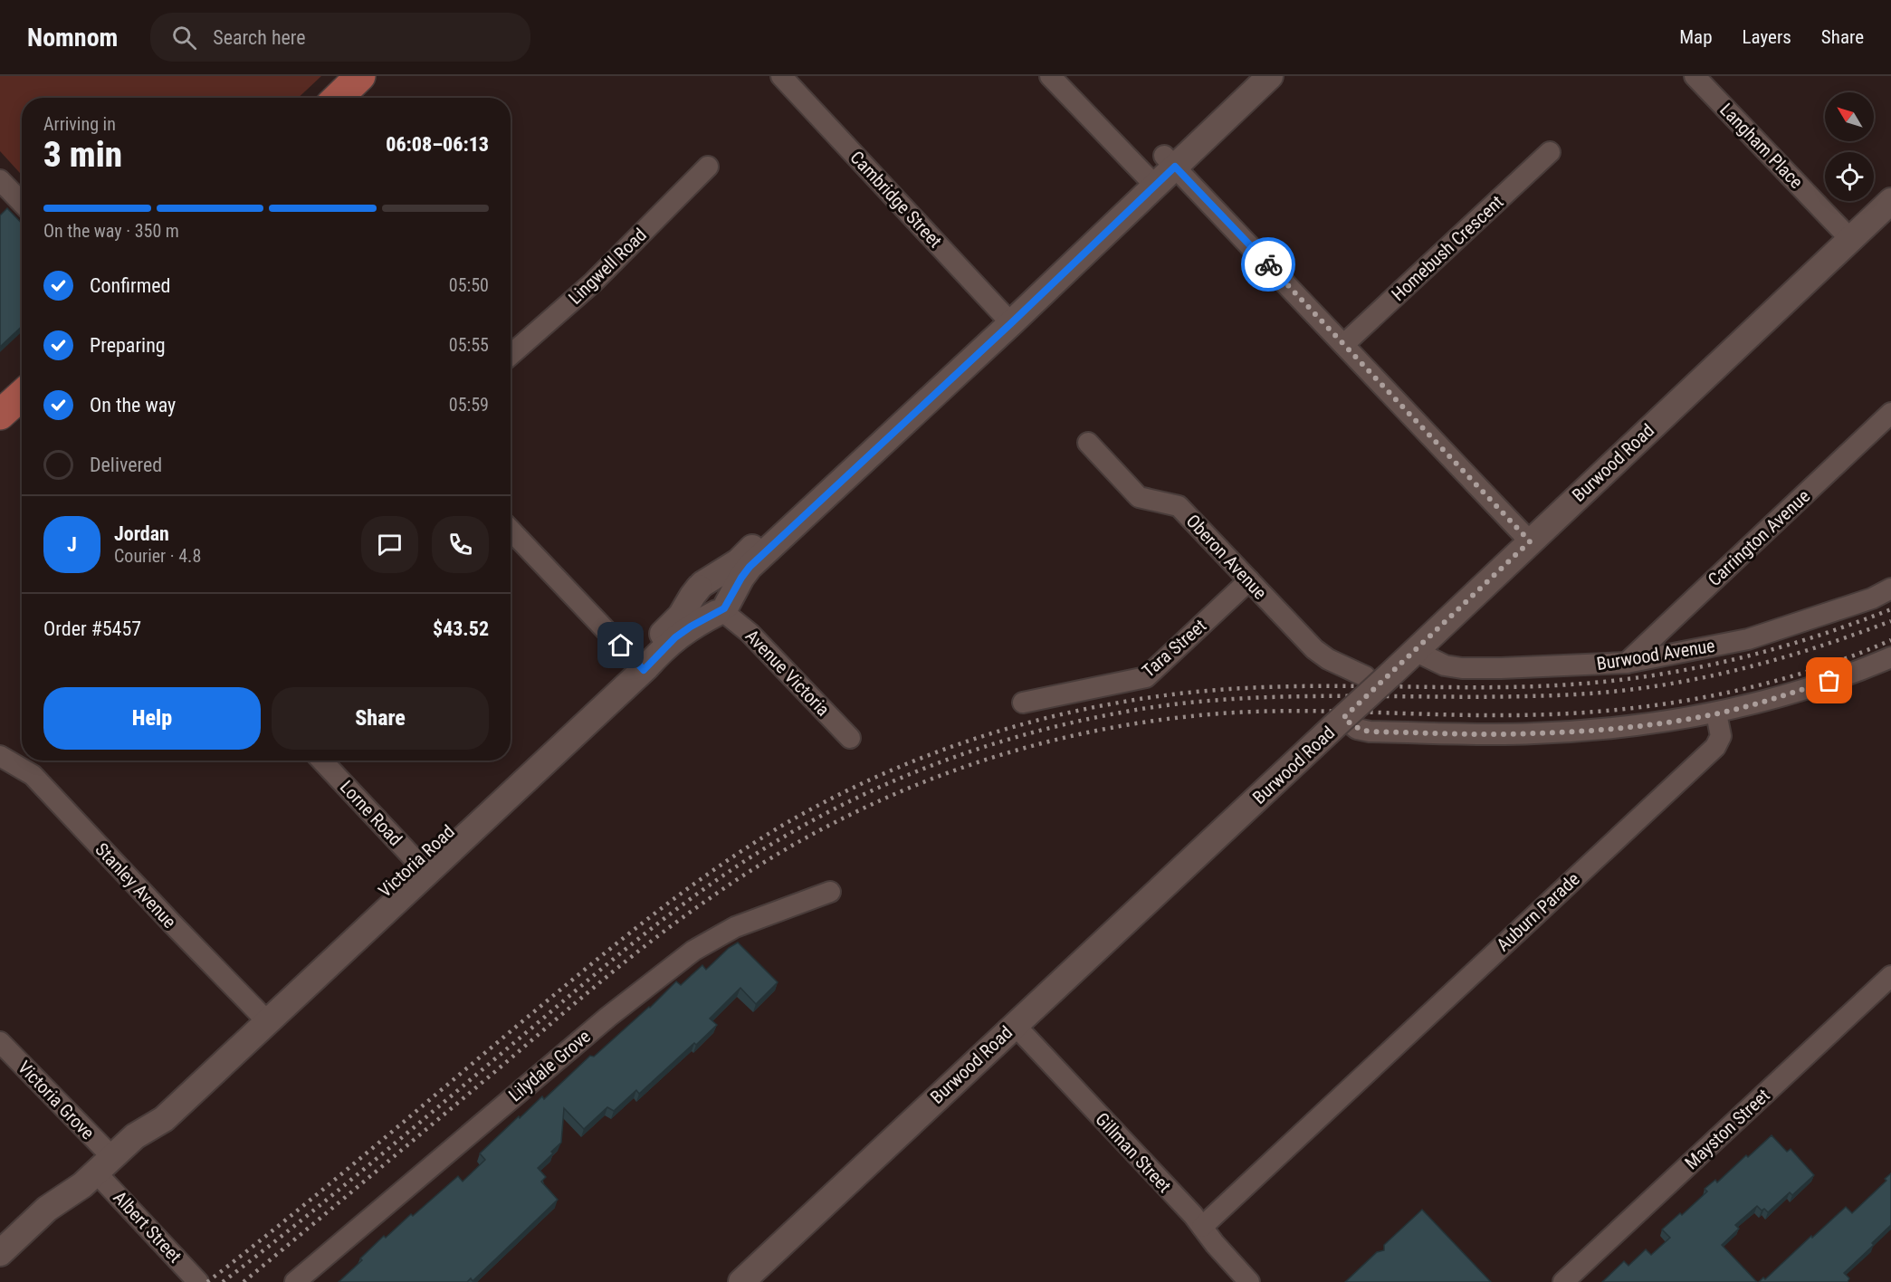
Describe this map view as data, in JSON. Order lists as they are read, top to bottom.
{
  "streets": {
    "street": [
      "Langham Place",
      "Cambridge Street",
      "Homebush Crescent",
      "Lingwell Road",
      "Burwood Road",
      "Carrington Avenue",
      "Oberon Avenue",
      "Tara Street",
      "Burwood Avenue",
      "Avenue Victoria",
      "Lorne Road",
      "Victoria Road",
      "Stanley Avenue",
      "Auburn Parade",
      "Lilydale Grove",
      "Victoria Grove",
      "Mayston Street",
      "Gillman Street",
      "Albert Street"
    ]
  },
  "crossings": [
    ["Langham Place", "Burwood Road"],
    ["Cambridge Street", "Victoria Road"],
    ["Burwood Road", "Oberon Avenue"],
    ["Burwood Road", "Burwood Avenue"],
    ["Burwood Road", "Gillman Street"],
    ["Carrington Avenue", "Burwood Avenue"],
    ["Oberon Avenue", "Tara Street"],
    ["Avenue Victoria", "Victoria Road"],
    ["Lorne Road", "Victoria Road"],
    ["Victoria Road", "Stanley Avenue"],
    ["Victoria Road", "Victoria Grove"],
    ["Victoria Road", "Albert Street"],
    ["Auburn Parade", "Gillman Street"],
    ["Victoria Grove", "Albert Street"]
  ],
  "north": "top left",
  "page": {
    "header": "Nomnom",
    "search": "Search here",
    "nav": ["Map", "Layers", "Share"],
    "heading": ["3 min", "Arriving in", "06:08–06:13"],
    "panel": [
      "Jordan",
      "Courier · 4.8",
      "Order #5457",
      "$43.52"
    ],
    "bar": "On the way · 350 m",
    "list": [
      ["Confirmed", "05:50"],
      ["Preparing", "05:55"],
      ["On the way", "05:59"],
      "Delivered"
    ],
    "round": "J",
    "buttons": ["Help", "Share"]
  }
}
